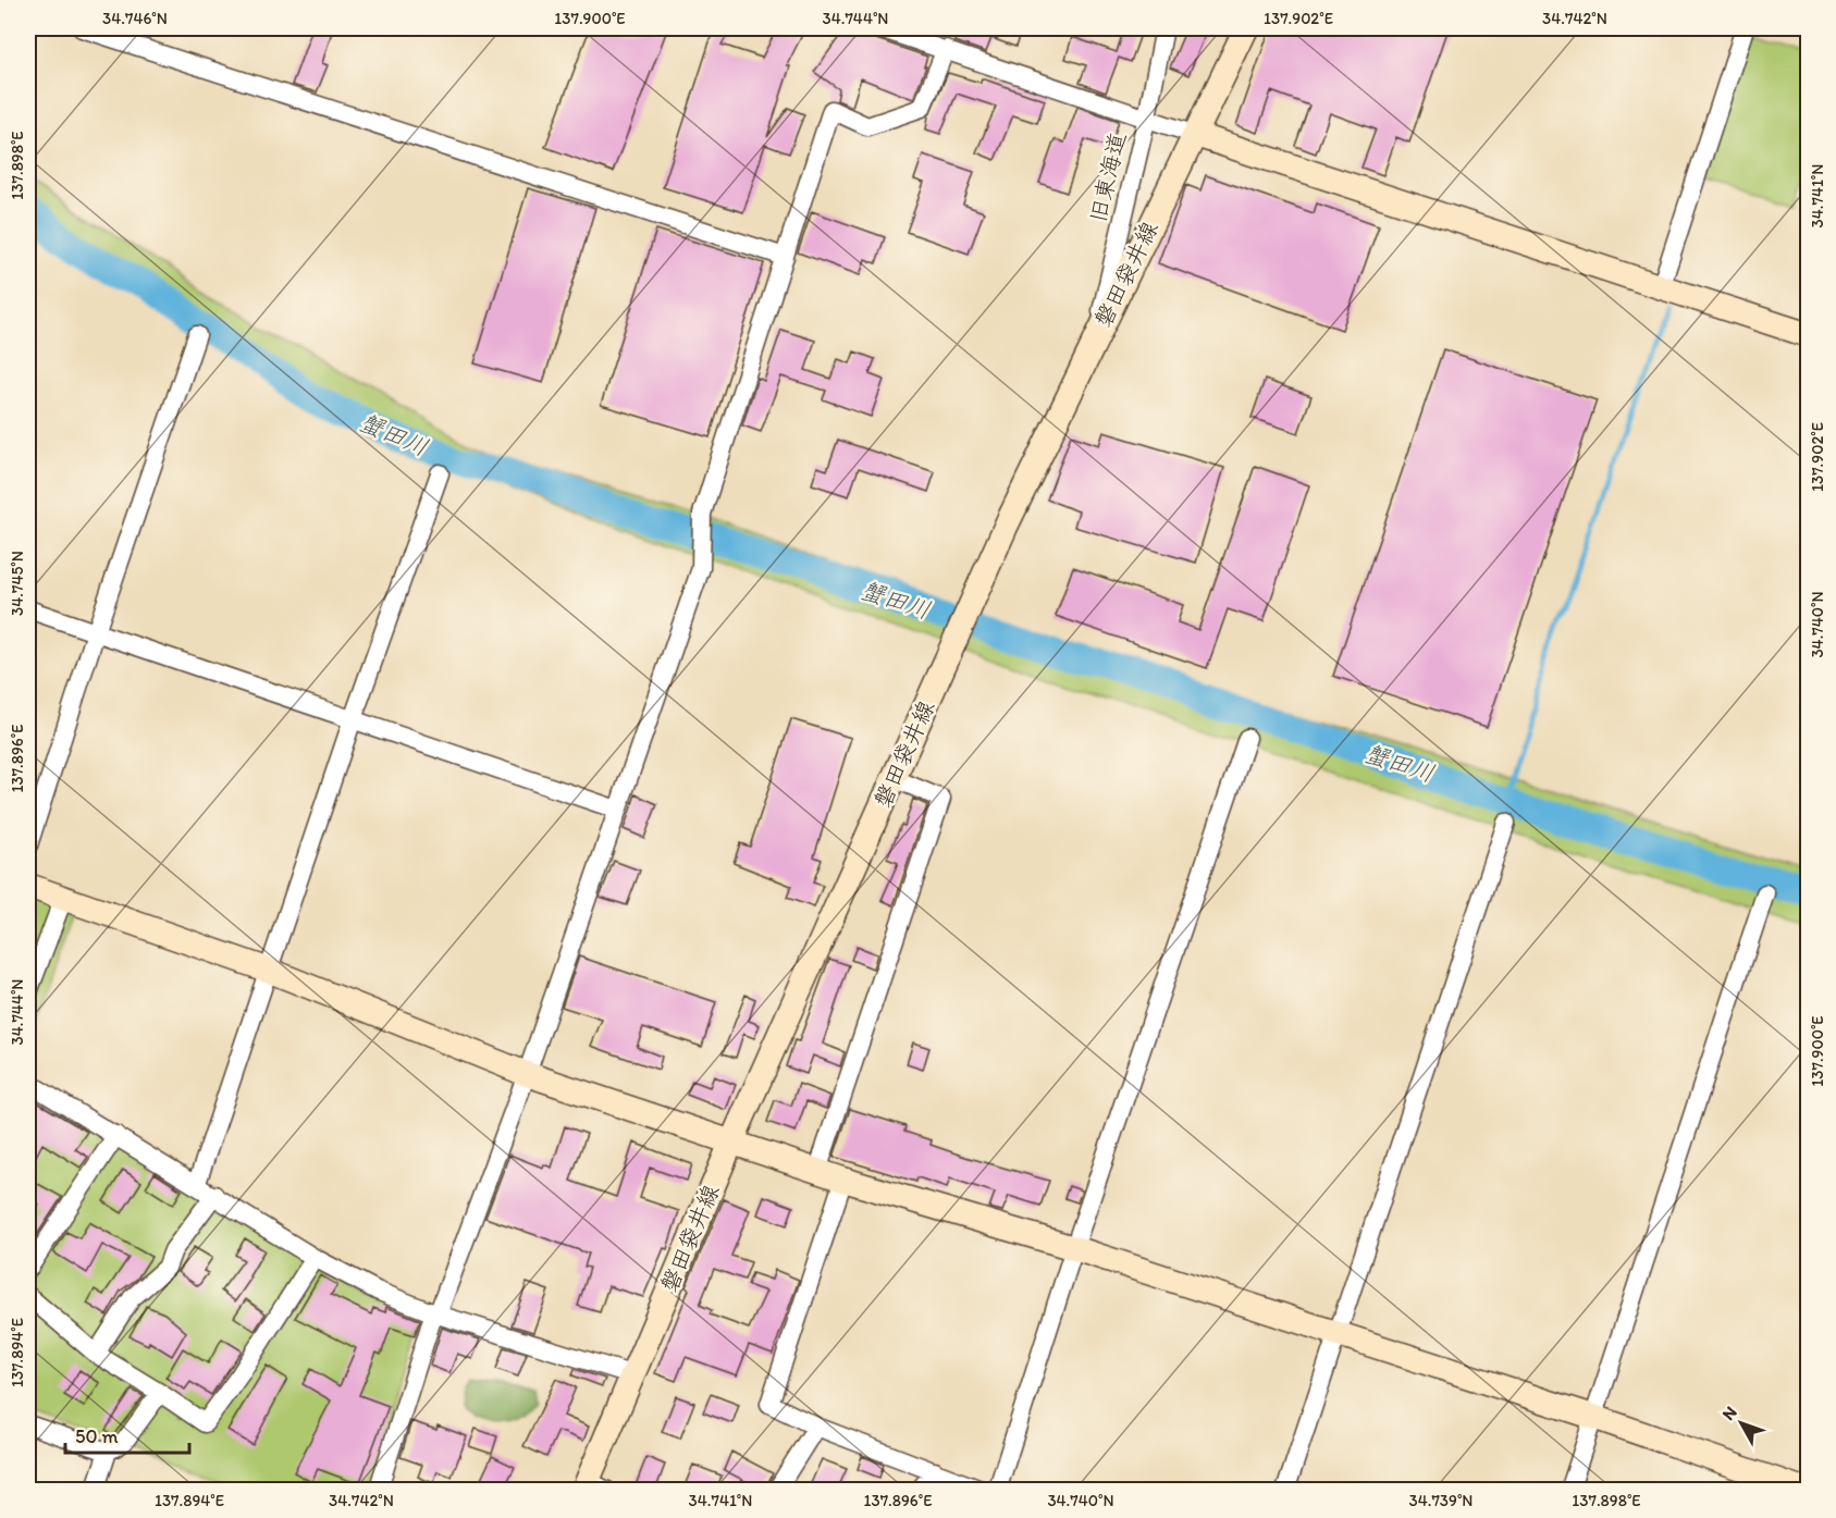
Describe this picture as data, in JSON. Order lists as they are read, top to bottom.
{
  "streets": {
    "street": ["旧東海道", "磐田袋井線"]
  },
  "crossings": [
    ["旧東海道", "磐田袋井線"]
  ],
  "water": ["蟹田川"],
  "scale_bar": "50 m",
  "north": "top left",
  "coordinates": [
    "34.746°N",
    "137.900°E",
    "34.744°N",
    "137.902°E",
    "34.742°N",
    "137.898°E",
    "34.741°N",
    "34.745°N",
    "34.740°N",
    "137.896°E",
    "137.894°E",
    "34.739°N"
  ]
}
